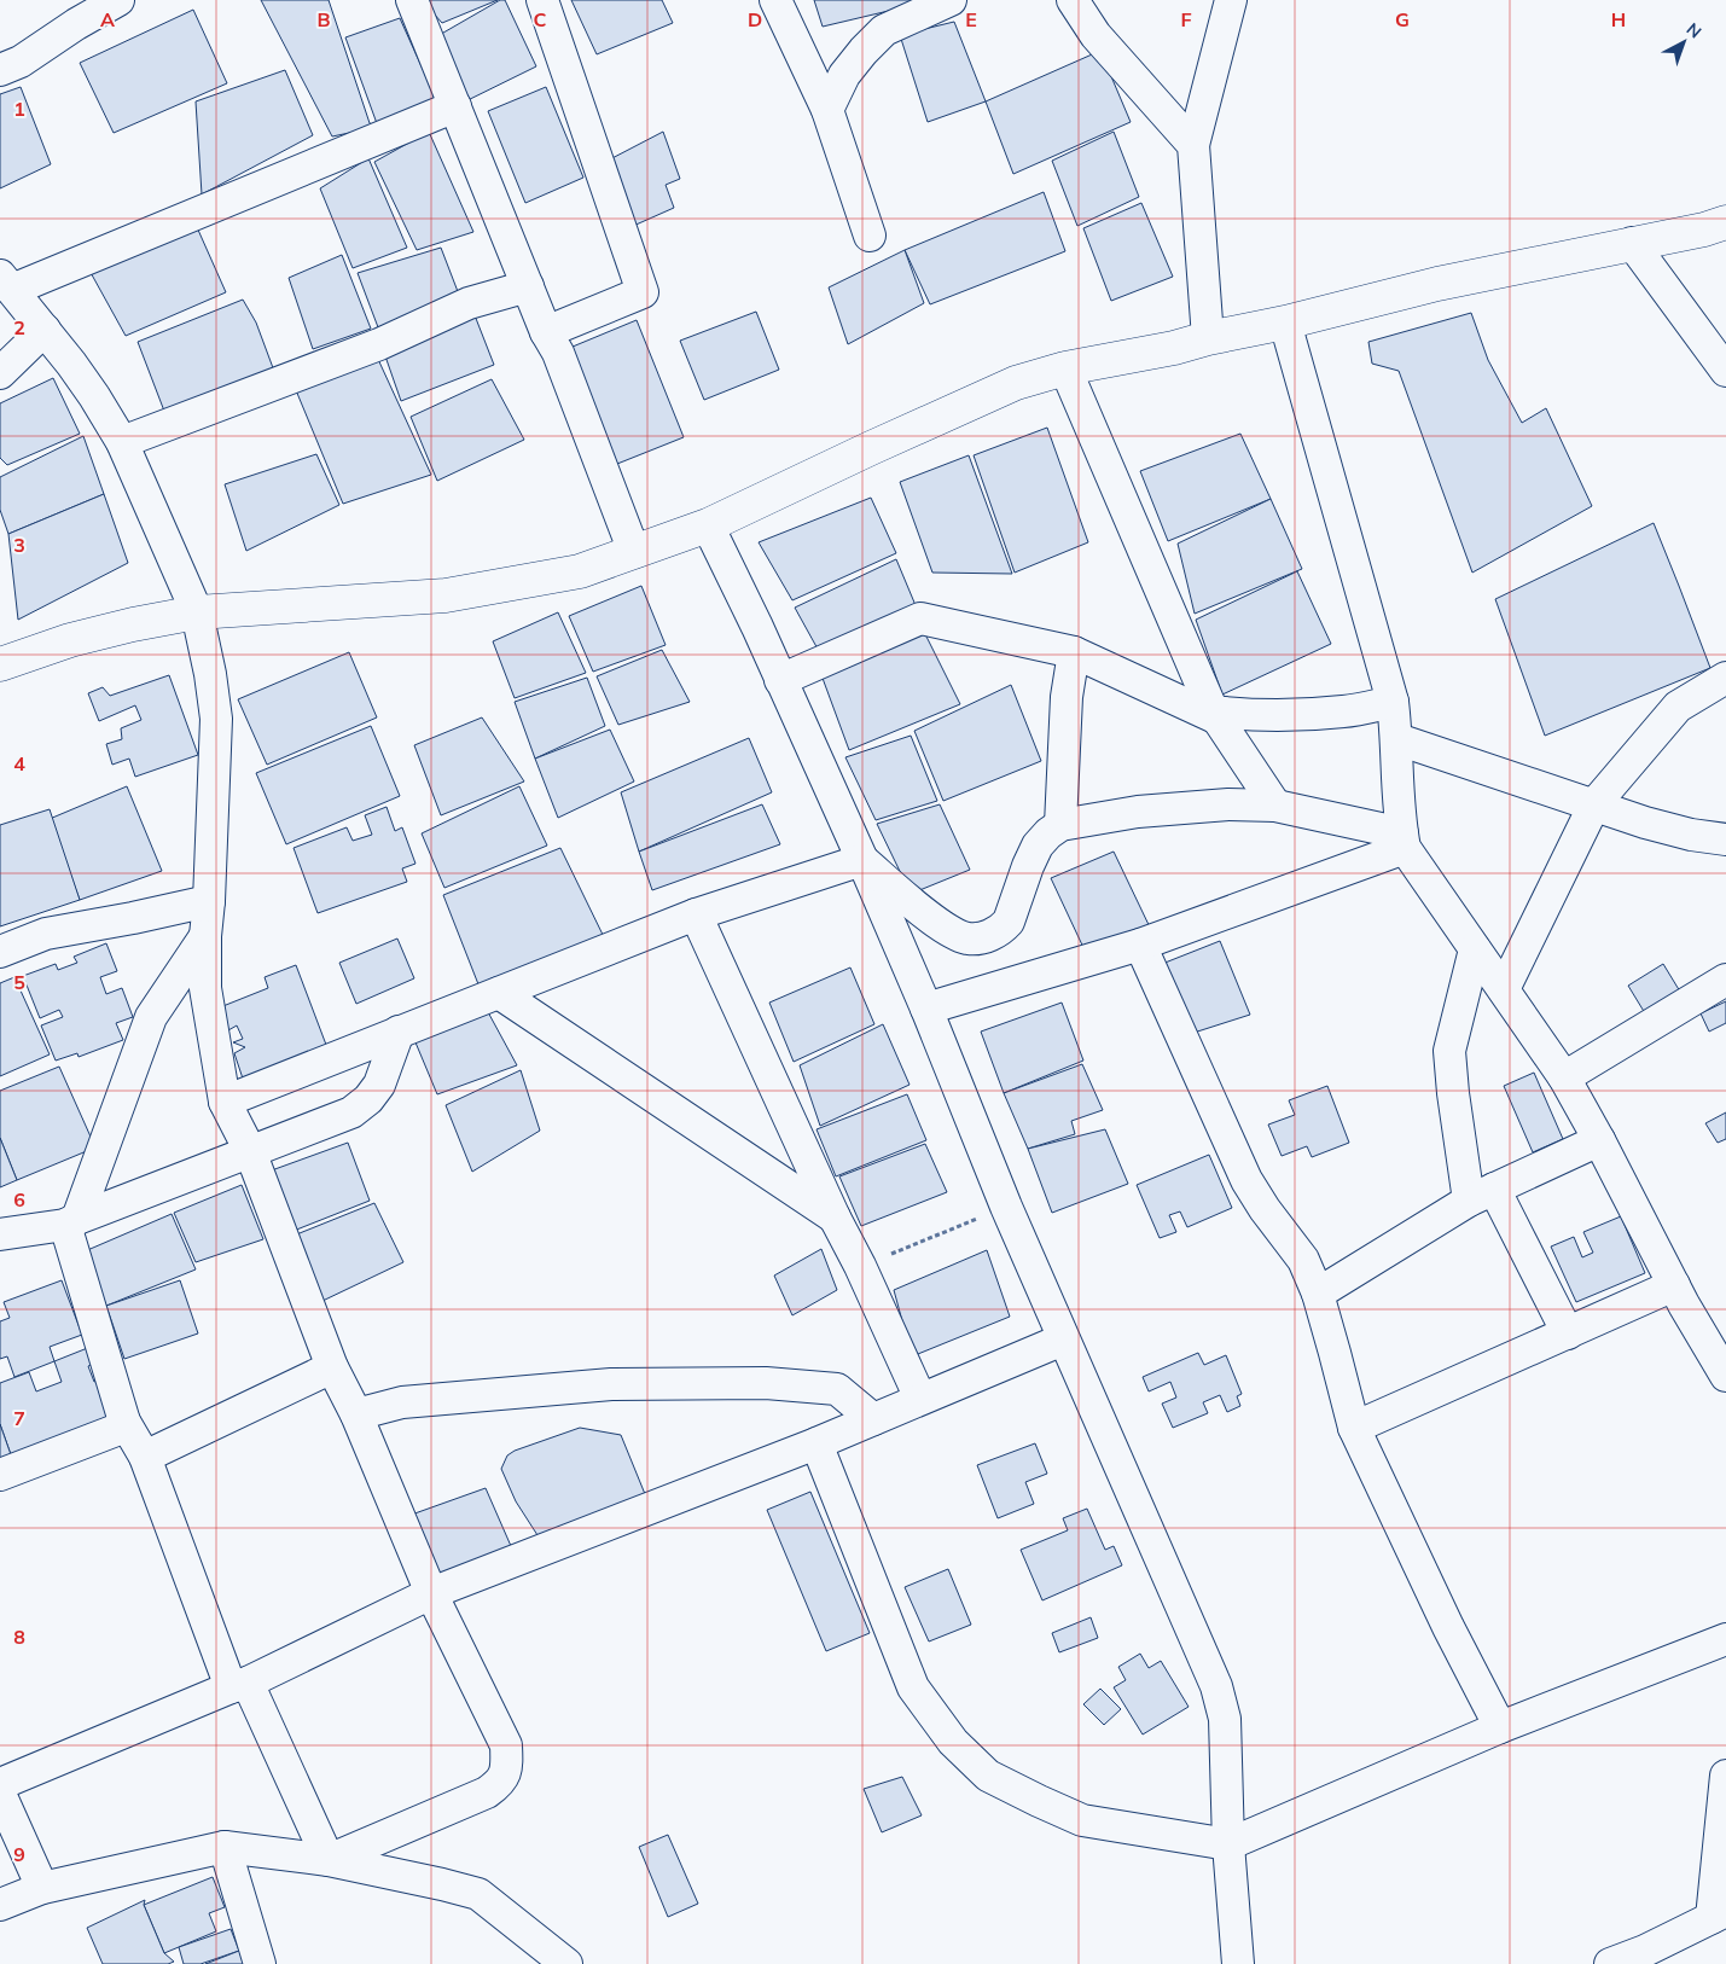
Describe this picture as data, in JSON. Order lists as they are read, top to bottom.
{
  "north": "top right",
  "grid": {
    "columns": [
      "A",
      "B",
      "C",
      "D",
      "E",
      "F",
      "G",
      "H"
    ],
    "rows": [
      "1",
      "2",
      "3",
      "4",
      "5",
      "6",
      "7",
      "8",
      "9"
    ]
  }
}
